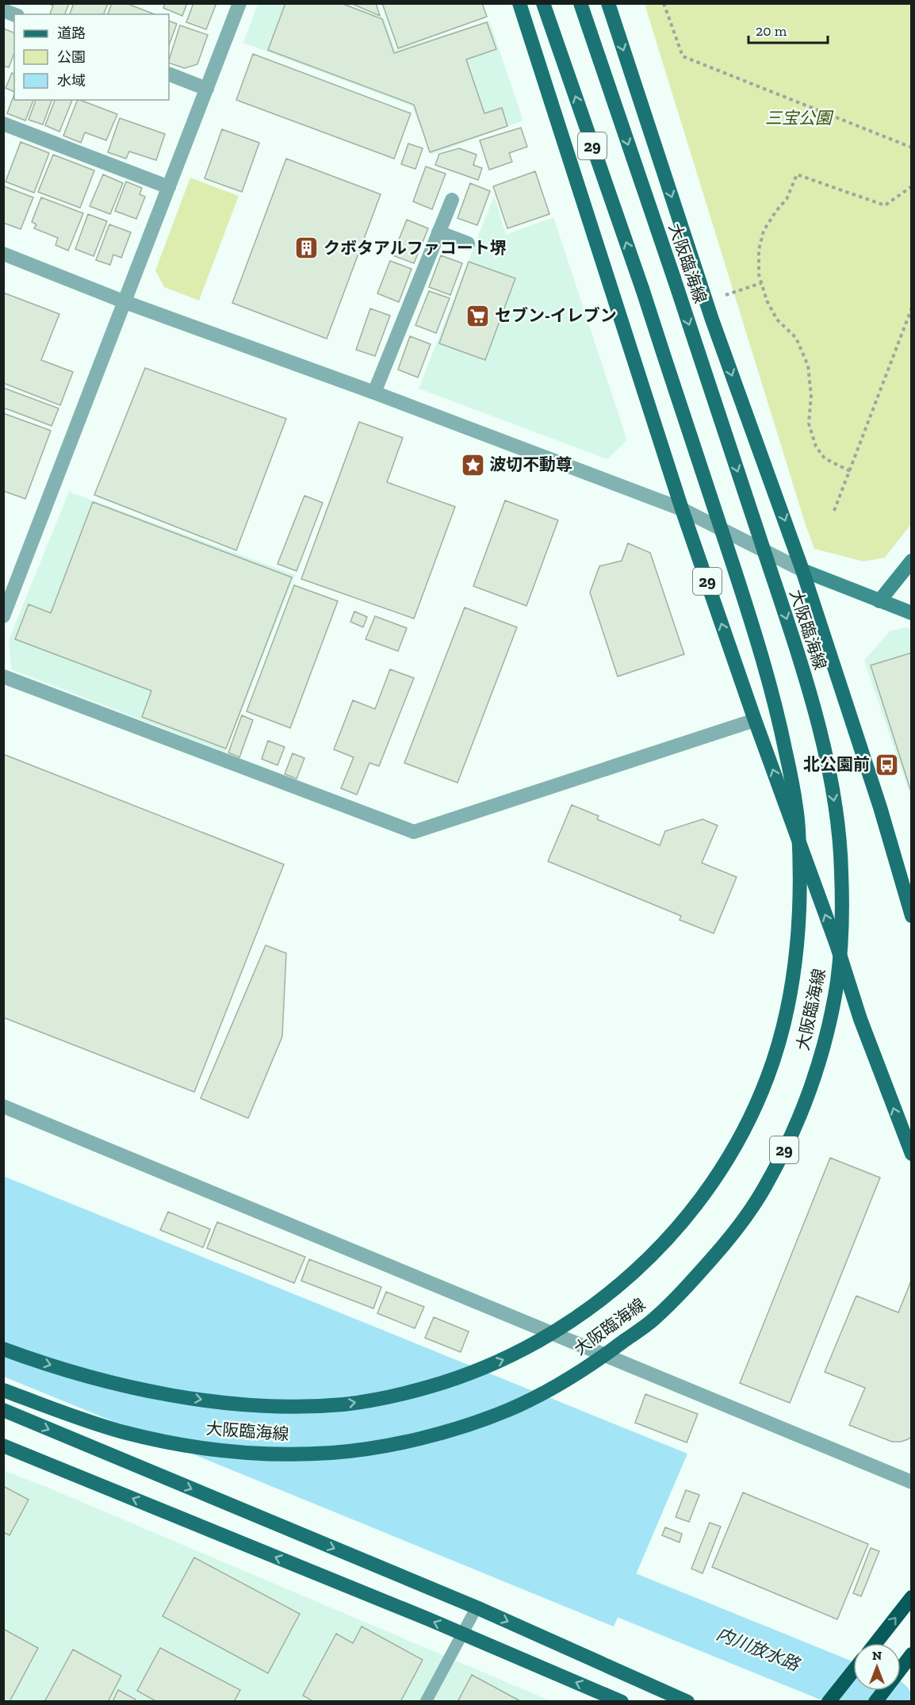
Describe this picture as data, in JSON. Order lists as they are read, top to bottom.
{
  "streets": {
    "main road": ["29", "大阪臨海線"]
  },
  "water": ["内川放水路"],
  "parks": ["三宝公園"],
  "places": {
    "building": ["クボタアルファコート堺"],
    "supermarket": ["セブン-イレブン"],
    "place": ["波切不動尊"],
    "bus stop": ["北公園前"]
  },
  "legend": ["道路", "公園", "水域"],
  "scale_bar": "20 m",
  "north": "top"
}
